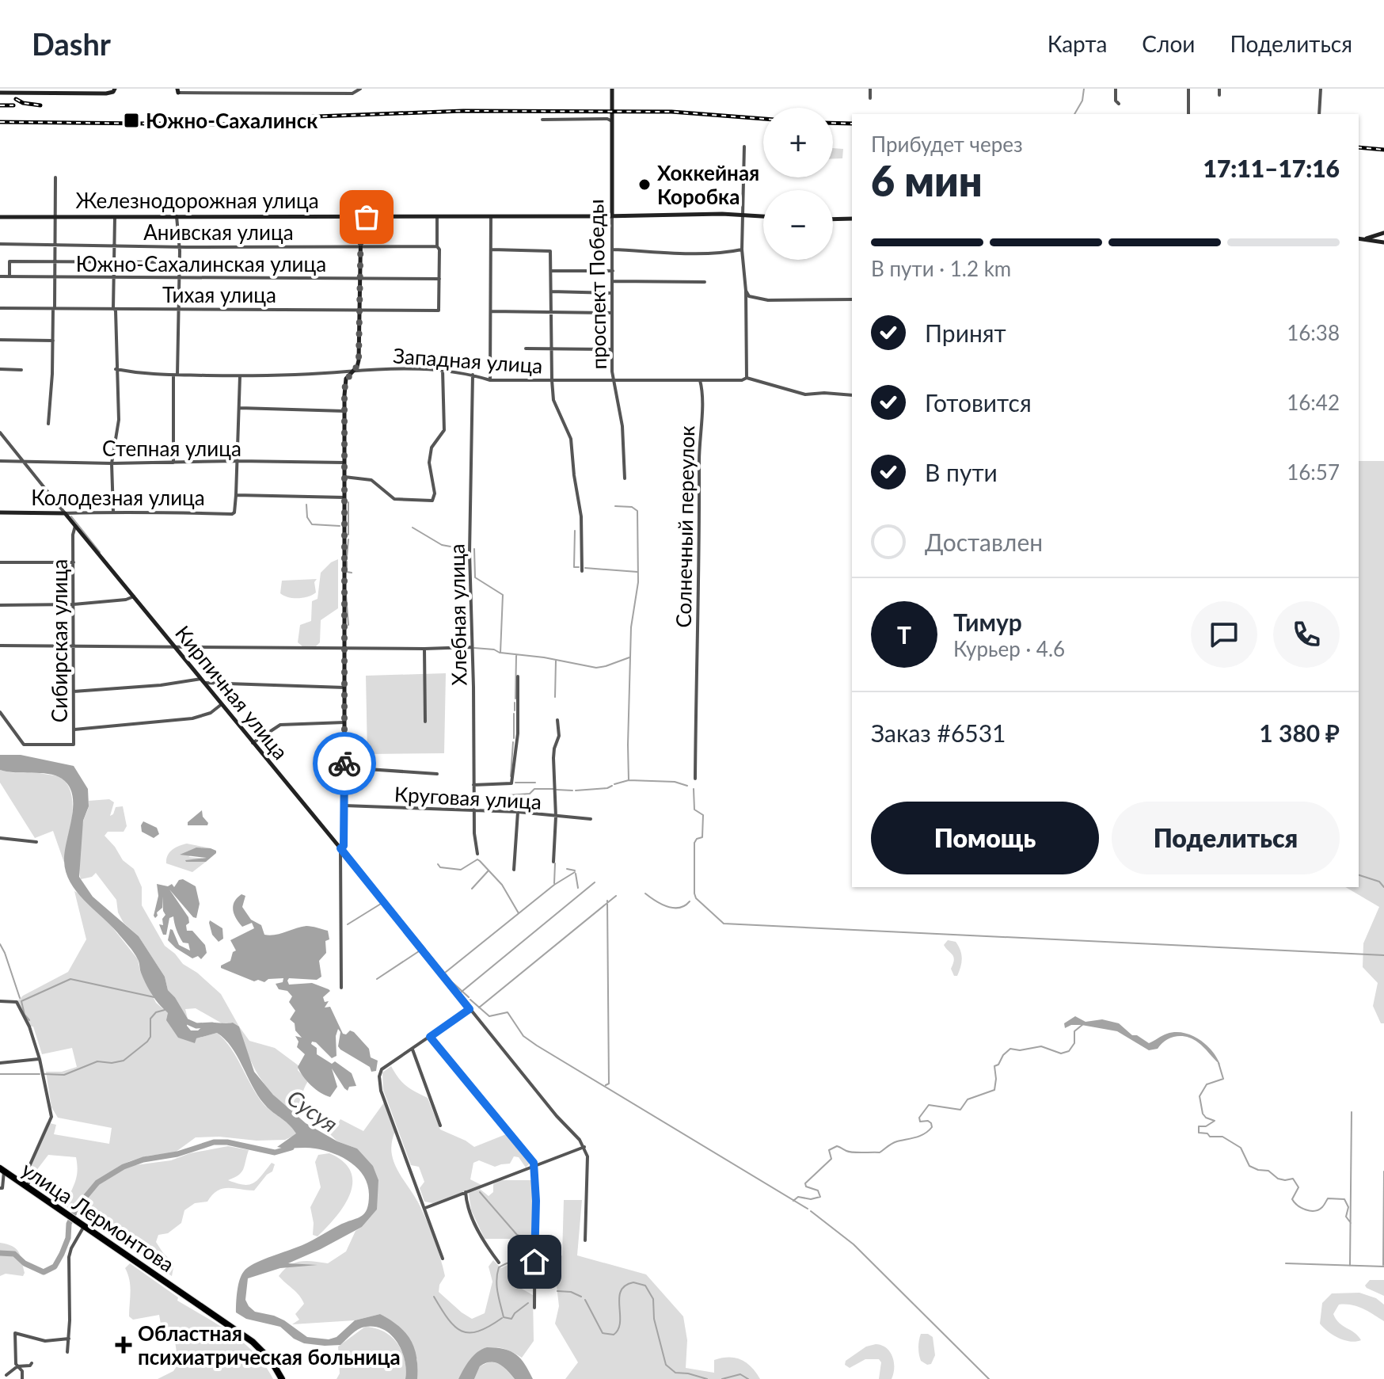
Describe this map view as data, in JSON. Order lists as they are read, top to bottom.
{
  "streets": {
    "highway": ["улица Лермонтова"],
    "street": [
      "Железнодорожная улица",
      "Анивская улица",
      "Южно-Сахалинская улица",
      "проспект Победы",
      "Тихая улица",
      "Западная улица",
      "Степная улица",
      "Колодезная улица",
      "Солнечный переулок",
      "Хлебная улица",
      "Сибирская улица",
      "Кирпичная улица",
      "Круговая улица"
    ]
  },
  "crossings": [
    ["Железнодорожная улица", "проспект Победы"],
    ["Южно-Сахалинская улица", "Тихая улица"],
    ["проспект Победы", "Западная улица"],
    ["Западная улица", "Солнечный переулок"],
    ["Западная улица", "Хлебная улица"],
    ["Степная улица", "Кирпичная улица"],
    ["Колодезная улица", "Кирпичная улица"],
    ["Хлебная улица", "Круговая улица"],
    ["Сибирская улица", "Кирпичная улица"]
  ],
  "water": ["Сусуя"],
  "places": {
    "transit": ["Южно-Сахалинск"],
    "other": ["Хоккейная Коробка"],
    "health": ["Областная психиатрическая больница"]
  },
  "page": {
    "header": "Dashr",
    "nav": ["Карта", "Слои", "Поделиться"],
    "map_buttons": ["+", "−"],
    "heading": ["6 мин", "Прибудет через", "17:11–17:16"],
    "panel": [
      "Тимур",
      "Курьер · 4.6",
      "Заказ #6531",
      "1 380 ₽"
    ],
    "bar": "В пути · 1.2 km",
    "list": [
      ["Принят", "16:38"],
      ["Готовится", "16:42"],
      ["В пути", "16:57"],
      "Доставлен"
    ],
    "round": "Т",
    "buttons": ["Помощь", "Поделиться"]
  }
}
